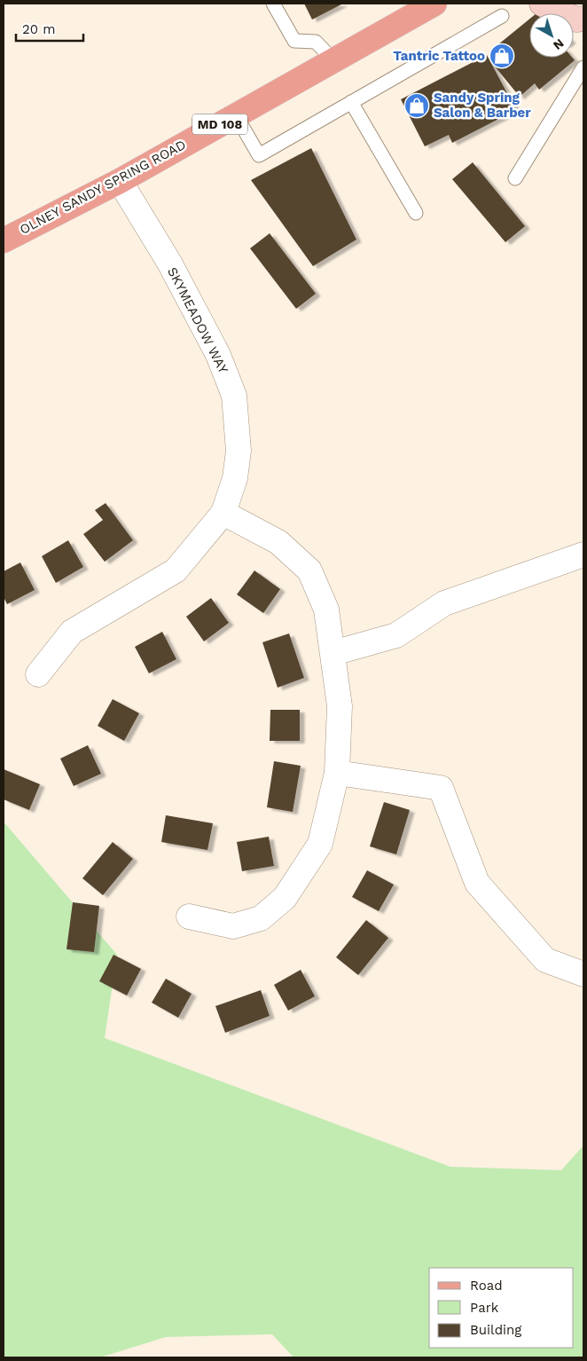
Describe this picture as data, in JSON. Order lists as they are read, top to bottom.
{
  "streets": {
    "main road": ["MD 108", "OLNEY SANDY SPRING ROAD"],
    "street": ["SKYMEADOW WAY"]
  },
  "crossings": [
    ["OLNEY SANDY SPRING ROAD", "SKYMEADOW WAY"]
  ],
  "places": {
    "shop": ["Tantric Tattoo", "Sandy Spring Salon & Barber"]
  },
  "legend": ["Road", "Park", "Building"],
  "scale_bar": "20 m",
  "north": "bottom right"
}
